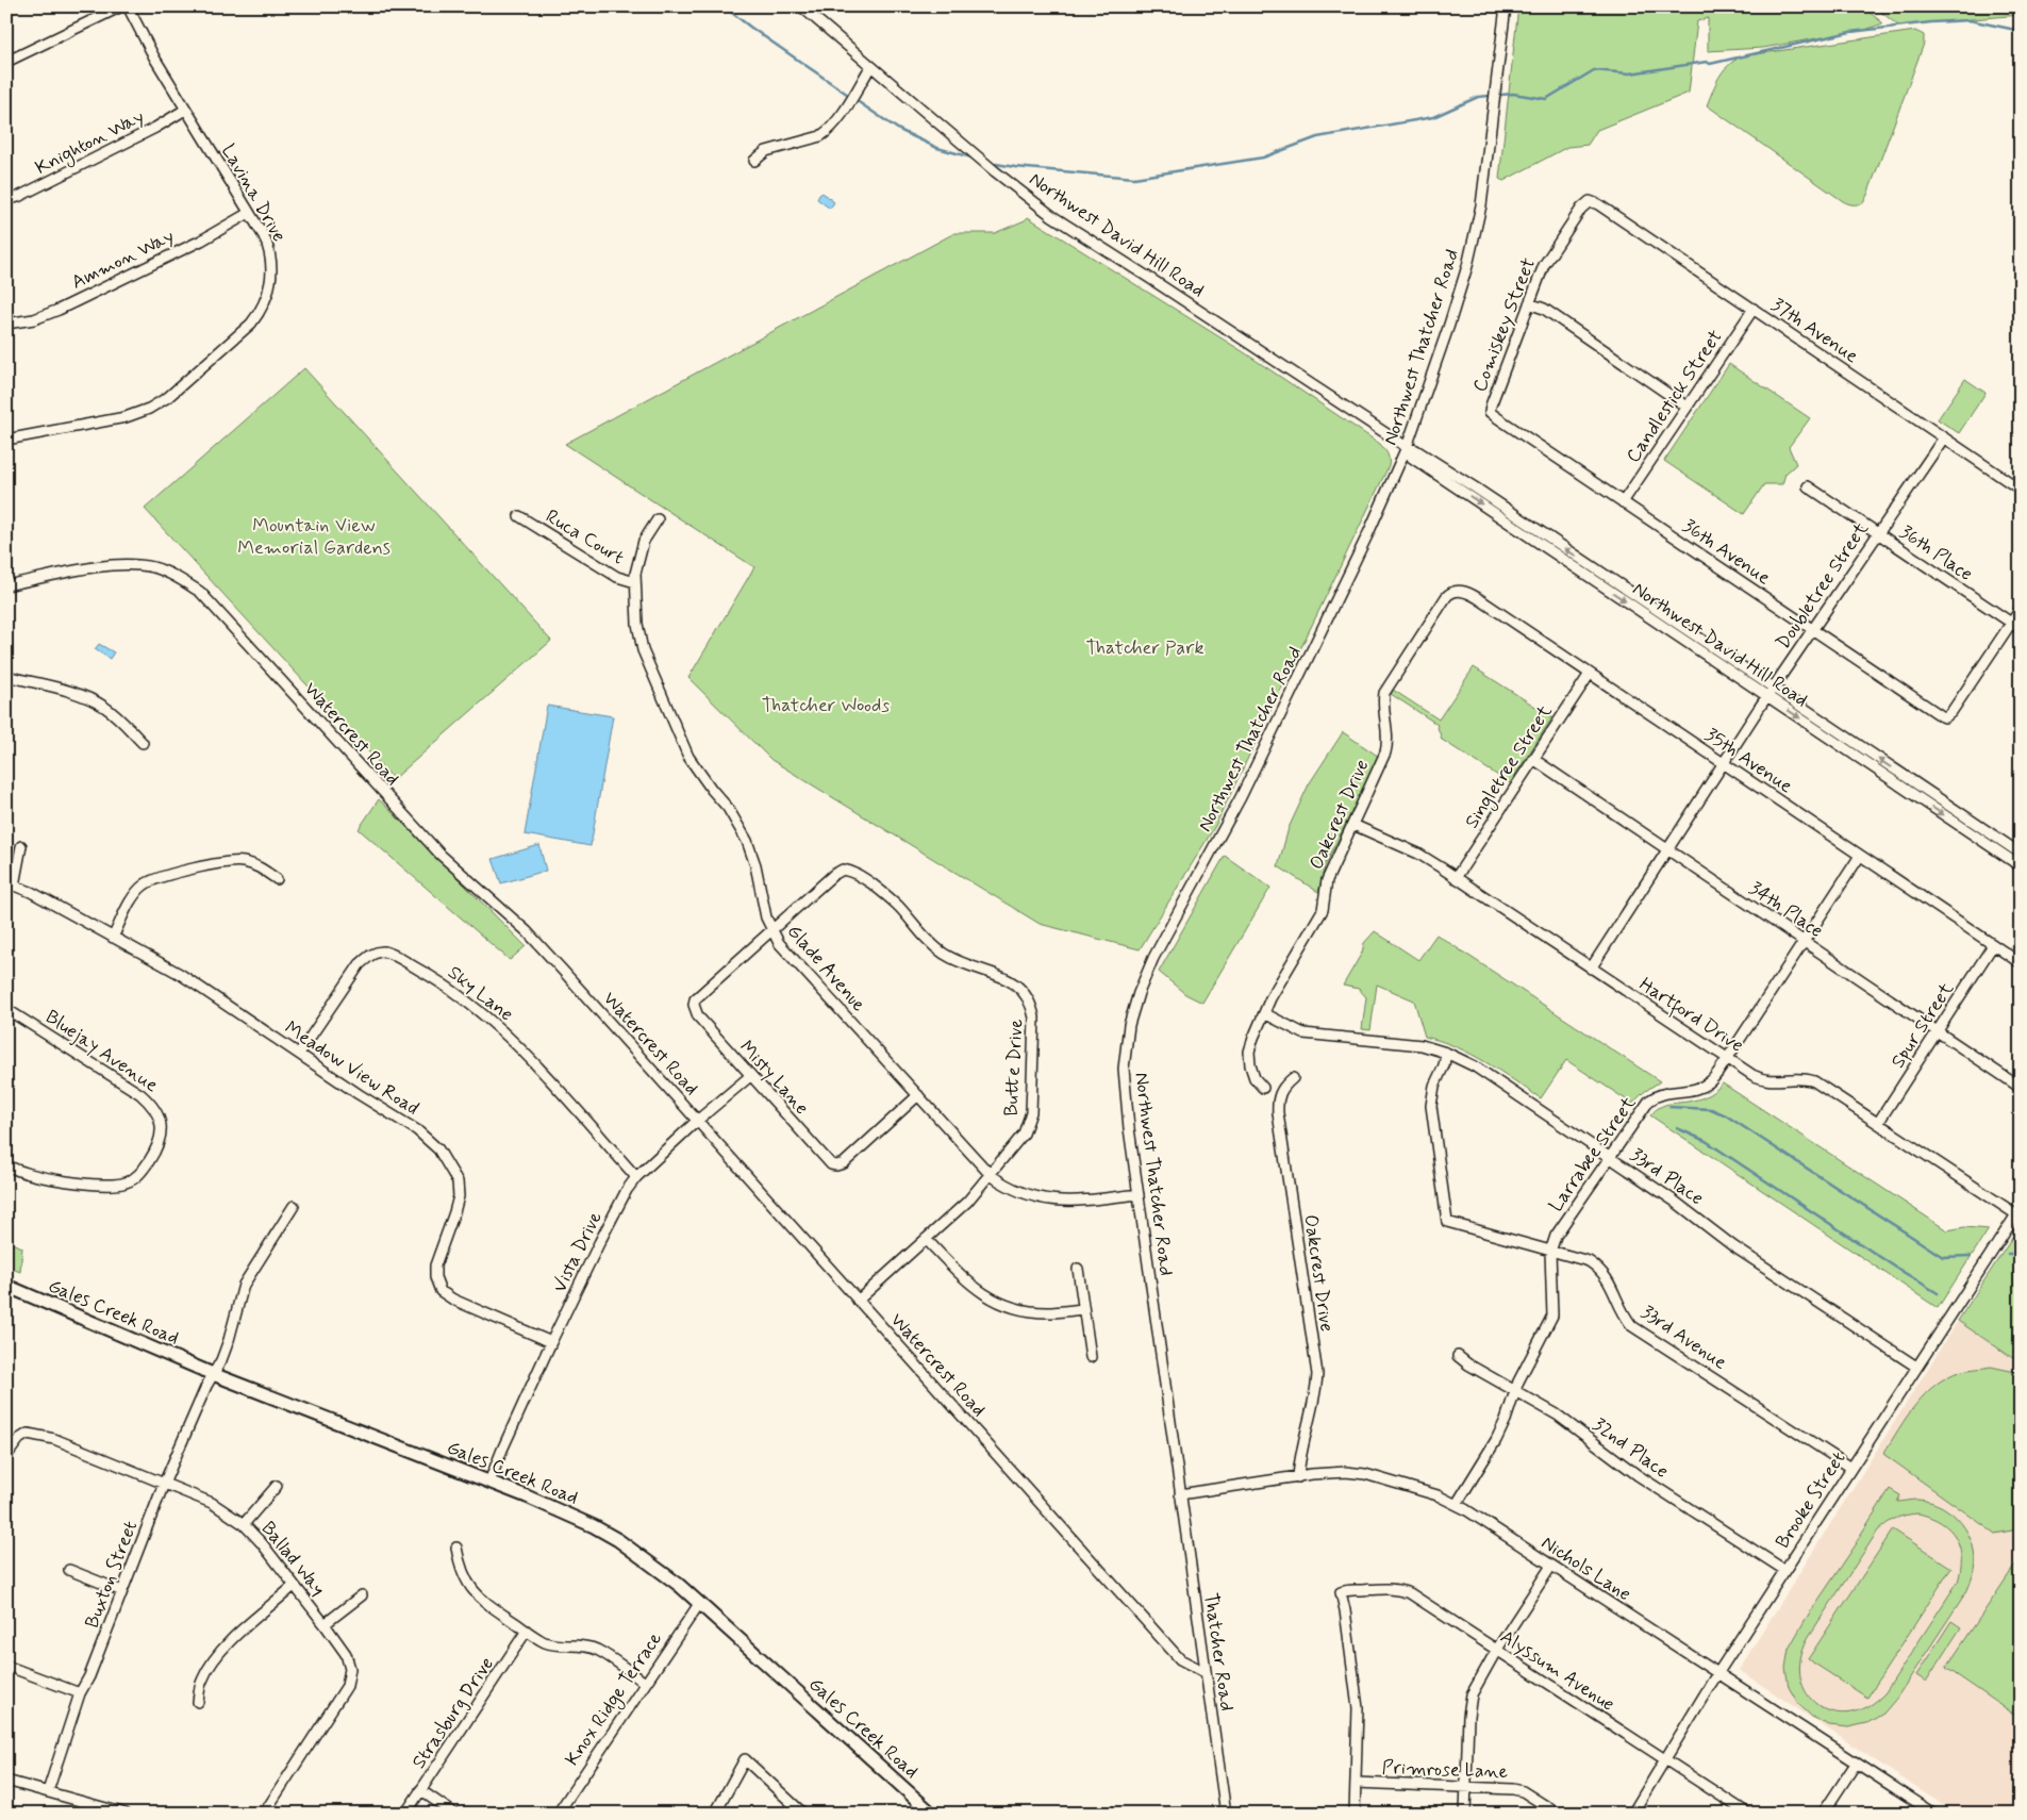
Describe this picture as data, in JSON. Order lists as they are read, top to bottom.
{
  "streets": {
    "main road": ["Gales Creek Road"],
    "street": [
      "Knighton Way",
      "Lavina Drive",
      "Northwest David Hill Road",
      "Ammon Way",
      "Comiskey Street",
      "37th Avenue",
      "Northwest Thatcher Road",
      "Candlestick Street",
      "Ruca Court",
      "36th Avenue",
      "36th Place",
      "Doubletree Street",
      "Watercrest Road",
      "35th Avenue",
      "Singletree Street",
      "Oakcrest Drive",
      "34th Place",
      "Glade Avenue",
      "Sky Lane",
      "Hartford Drive",
      "Spur Street",
      "Bluejay Avenue",
      "Meadow View Road",
      "Butte Drive",
      "Misty Lane",
      "Larrabee Street",
      "33rd Place",
      "Vista Drive",
      "33rd Avenue",
      "32nd Place",
      "Brooke Street",
      "Ballad Way",
      "Nichols Lane",
      "Buxton Street",
      "Thatcher Road",
      "Alyssum Avenue",
      "Knox Ridge Terrace",
      "Strasburg Drive",
      "Primrose Lane"
    ]
  },
  "crossings": [
    ["Knighton Way", "Lavina Drive"],
    ["Lavina Drive", "Ammon Way"],
    ["Northwest David Hill Road", "Northwest Thatcher Road"],
    ["Northwest David Hill Road", "Doubletree Street"],
    ["Comiskey Street", "37th Avenue"],
    ["Comiskey Street", "36th Avenue"],
    ["37th Avenue", "Candlestick Street"],
    ["37th Avenue", "Doubletree Street"],
    ["Northwest Thatcher Road", "Glade Avenue"],
    ["Northwest Thatcher Road", "Nichols Lane"],
    ["Northwest Thatcher Road", "Thatcher Road"],
    ["Candlestick Street", "36th Avenue"],
    ["Ruca Court", "Glade Avenue"],
    ["36th Avenue", "36th Place"],
    ["36th Avenue", "Doubletree Street"],
    ["36th Place", "Doubletree Street"],
    ["Doubletree Street", "35th Avenue"],
    ["Doubletree Street", "34th Place"],
    ["Doubletree Street", "Hartford Drive"],
    ["Watercrest Road", "Butte Drive"],
    ["Watercrest Road", "Vista Drive"],
    ["Watercrest Road", "Thatcher Road"],
    ["35th Avenue", "Singletree Street"],
    ["35th Avenue", "Oakcrest Drive"],
    ["35th Avenue", "Spur Street"],
    ["35th Avenue", "Larrabee Street"],
    ["Singletree Street", "34th Place"],
    ["Singletree Street", "Hartford Drive"],
    ["Oakcrest Drive", "Hartford Drive"],
    ["Oakcrest Drive", "33rd Place"],
    ["Oakcrest Drive", "Nichols Lane"],
    ["34th Place", "Spur Street"],
    ["34th Place", "Larrabee Street"],
    ["Glade Avenue", "Butte Drive"],
    ["Glade Avenue", "Misty Lane"],
    ["Sky Lane", "Meadow View Road"],
    ["Sky Lane", "Vista Drive"],
    ["Hartford Drive", "Spur Street"],
    ["Hartford Drive", "Larrabee Street"],
    ["Hartford Drive", "Brooke Street"],
    ["Meadow View Road", "Vista Drive"],
    ["Butte Drive", "Misty Lane"],
    ["Misty Lane", "Vista Drive"],
    ["Larrabee Street", "33rd Place"],
    ["Larrabee Street", "33rd Avenue"],
    ["Larrabee Street", "32nd Place"],
    ["Larrabee Street", "Nichols Lane"],
    ["33rd Place", "33rd Avenue"],
    ["33rd Place", "Brooke Street"],
    ["Vista Drive", "Gales Creek Road"],
    ["Gales Creek Road", "Buxton Street"],
    ["Gales Creek Road", "Knox Ridge Terrace"],
    ["33rd Avenue", "Brooke Street"],
    ["32nd Place", "Brooke Street"],
    ["Brooke Street", "Nichols Lane"],
    ["Brooke Street", "Alyssum Avenue"],
    ["Ballad Way", "Buxton Street"],
    ["Nichols Lane", "Thatcher Road"],
    ["Alyssum Avenue", "Primrose Lane"]
  ],
  "parks": ["Mountain View Memorial Gardens", "Thatcher Park", "Thatcher Woods"]
}
